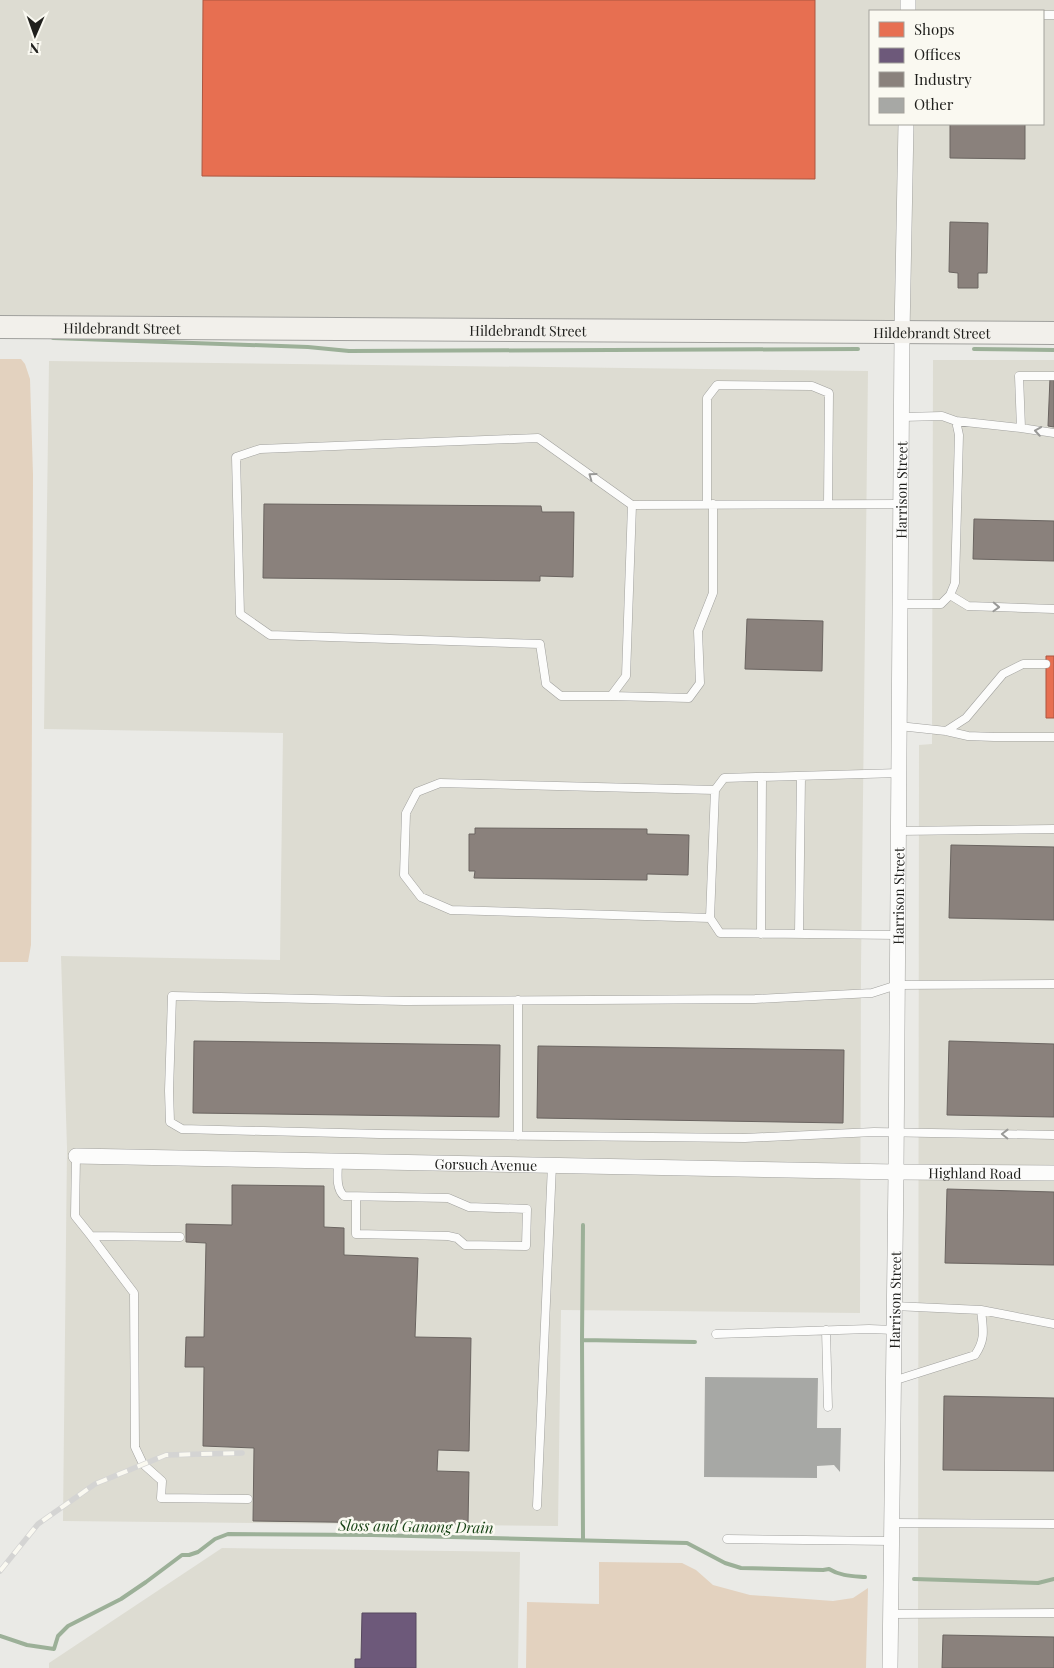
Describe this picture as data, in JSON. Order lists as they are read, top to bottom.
{
  "streets": {
    "street": [
      "Hildebrandt Street",
      "Harrison Street",
      "Gorsuch Avenue",
      "Highland Road"
    ]
  },
  "crossings": [
    ["Hildebrandt Street", "Harrison Street"],
    ["Harrison Street", "Gorsuch Avenue"],
    ["Harrison Street", "Highland Road"],
    ["Gorsuch Avenue", "Highland Road"]
  ],
  "water": ["Sloss and Ganong Drain"],
  "legend": [
    "Shops",
    "Offices",
    "Industry",
    "Other"
  ],
  "north": "bottom"
}
